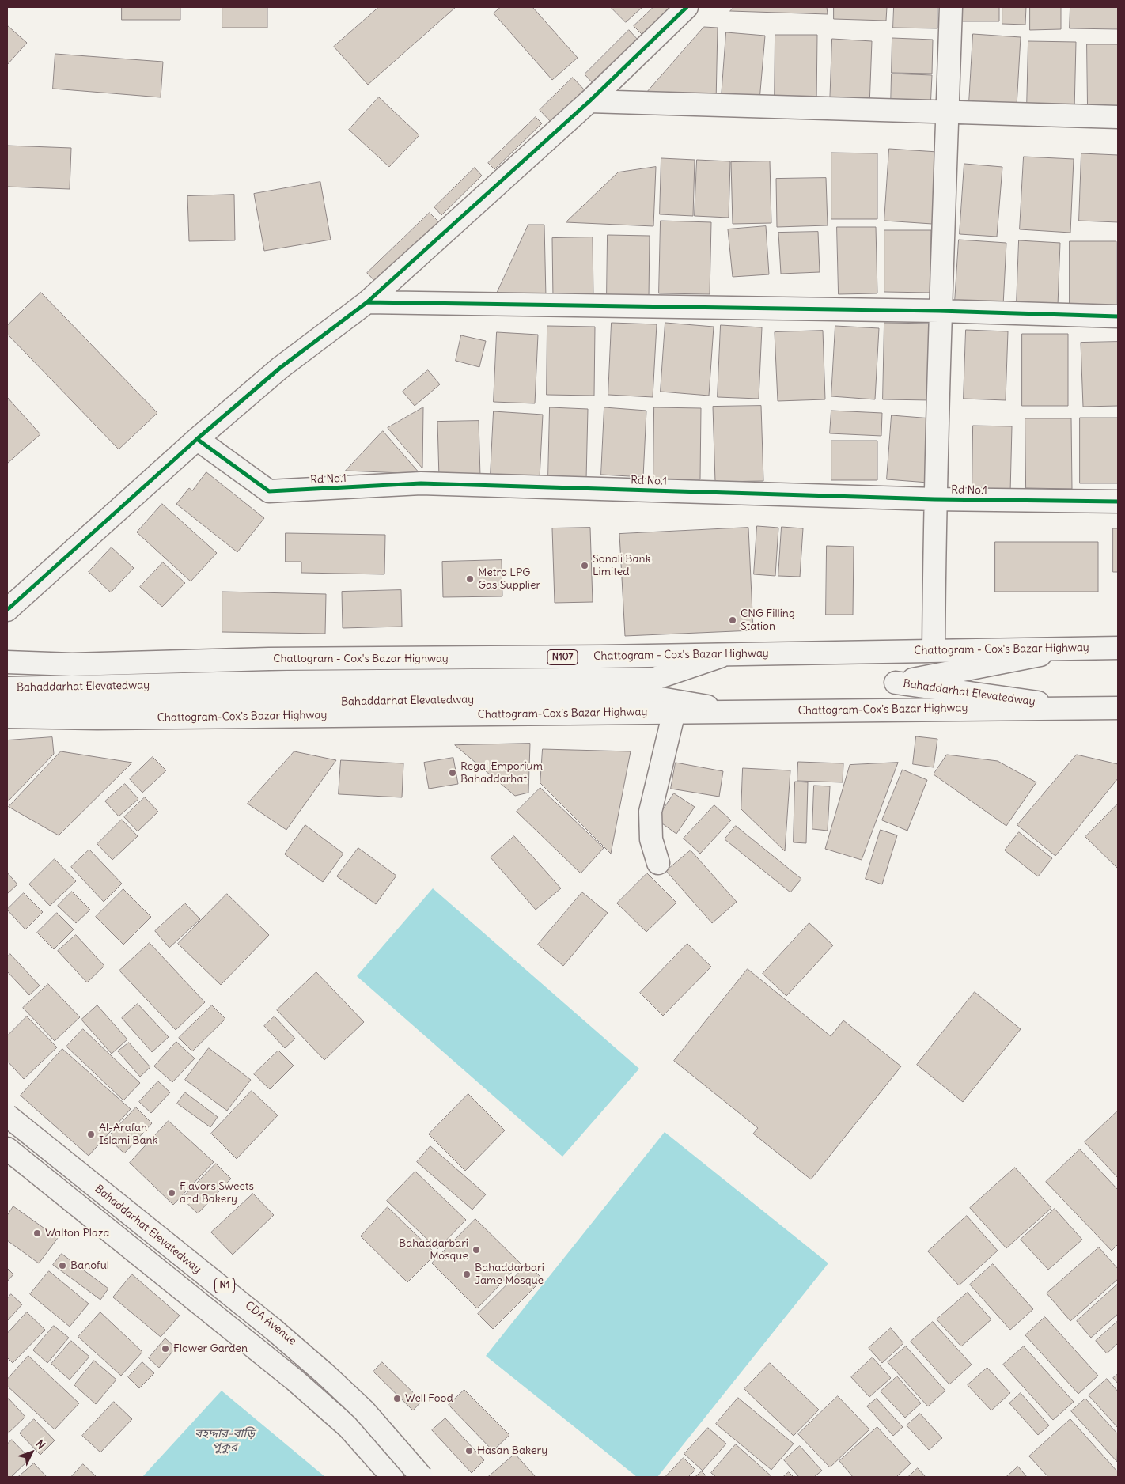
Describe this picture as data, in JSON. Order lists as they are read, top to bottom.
{
  "streets": {
    "main road": [
      "Rd No.1",
      "Chattogram - Cox's Bazar Highway",
      "N107",
      "Bahaddarhat Elevatedway",
      "Chattogram-Cox's Bazar Highway",
      "N1",
      "CDA Avenue"
    ]
  },
  "crossings": [
    ["Chattogram - Cox's Bazar Highway", "Bahaddarhat Elevatedway"],
    ["Bahaddarhat Elevatedway", "Chattogram-Cox's Bazar Highway"]
  ],
  "water": ["বহদ্দার-বাড়ি পুকুর"],
  "places": [
    "Sonali Bank Limited",
    "Metro LPG Gas Supplier",
    "CNG Filling Station",
    "Regal Emporium Bahaddarhat",
    "Al-Arafah Islami Bank",
    "Flavors Sweets and Bakery",
    "Walton Plaza",
    "Bahaddarbari Mosque",
    "Banoful",
    "Bahaddarbari Jame Mosque",
    "Flower Garden",
    "Well Food",
    "Hasan Bakery"
  ],
  "north": "top right"
}
